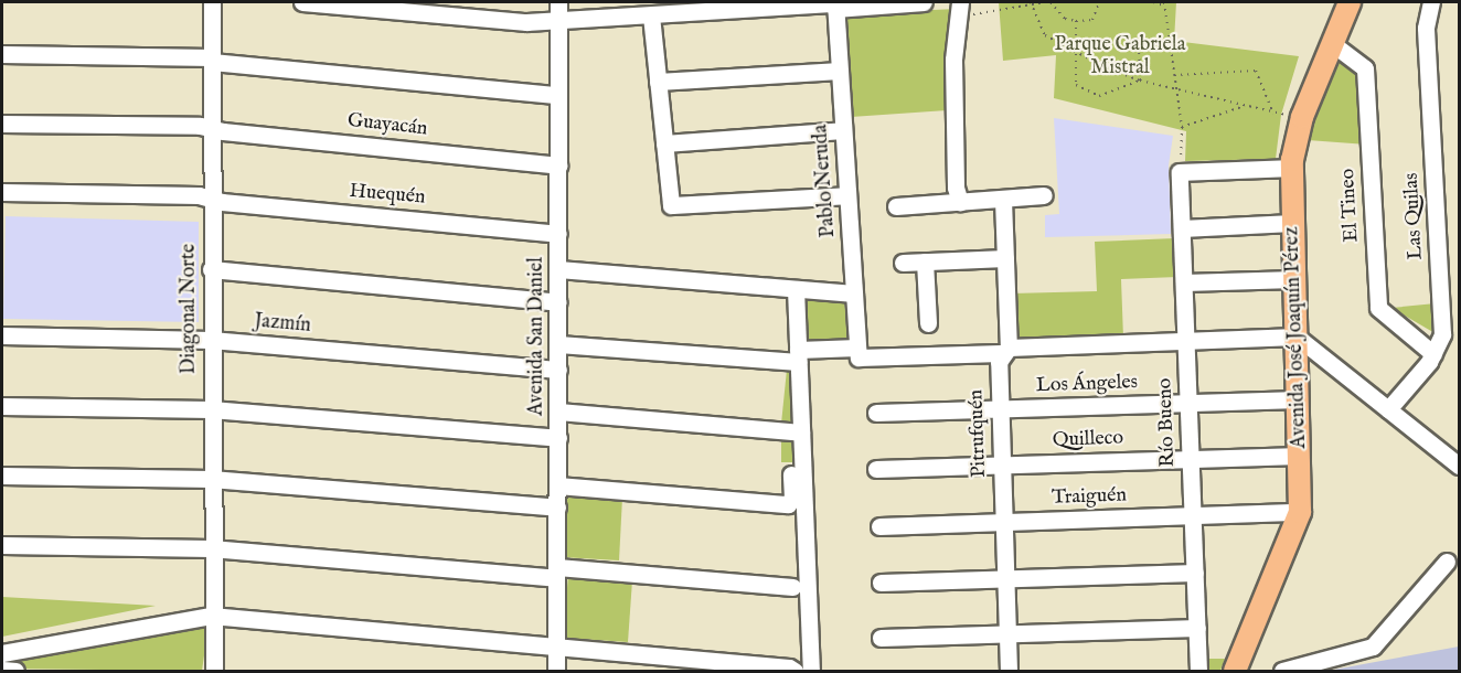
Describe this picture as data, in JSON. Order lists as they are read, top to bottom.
{
  "streets": {
    "main road": ["Avenida José Joaquín Pérez"],
    "street": [
      "Guayacán",
      "Pablo Neruda",
      "Huequén",
      "El Tineo",
      "Las Quilas",
      "Diagonal Norte",
      "Jazmín",
      "Avenida San Daniel",
      "Los Ángeles",
      "Río Bueno",
      "Pitrufquén",
      "Quilleco",
      "Traiguén"
    ]
  },
  "crossings": [
    ["Guayacán", "Diagonal Norte"],
    ["Guayacán", "Avenida San Daniel"],
    ["Huequén", "Diagonal Norte"],
    ["Huequén", "Avenida San Daniel"],
    ["El Tineo", "Las Quilas"],
    ["El Tineo", "Avenida José Joaquín Pérez"],
    ["Diagonal Norte", "Jazmín"],
    ["Jazmín", "Avenida San Daniel"],
    ["Avenida José Joaquín Pérez", "Los Ángeles"],
    ["Avenida José Joaquín Pérez", "Quilleco"],
    ["Avenida José Joaquín Pérez", "Traiguén"],
    ["Los Ángeles", "Río Bueno"],
    ["Los Ángeles", "Pitrufquén"],
    ["Río Bueno", "Quilleco"],
    ["Río Bueno", "Traiguén"],
    ["Pitrufquén", "Quilleco"],
    ["Pitrufquén", "Traiguén"]
  ],
  "parks": ["Parque Gabriela Mistral"]
}
